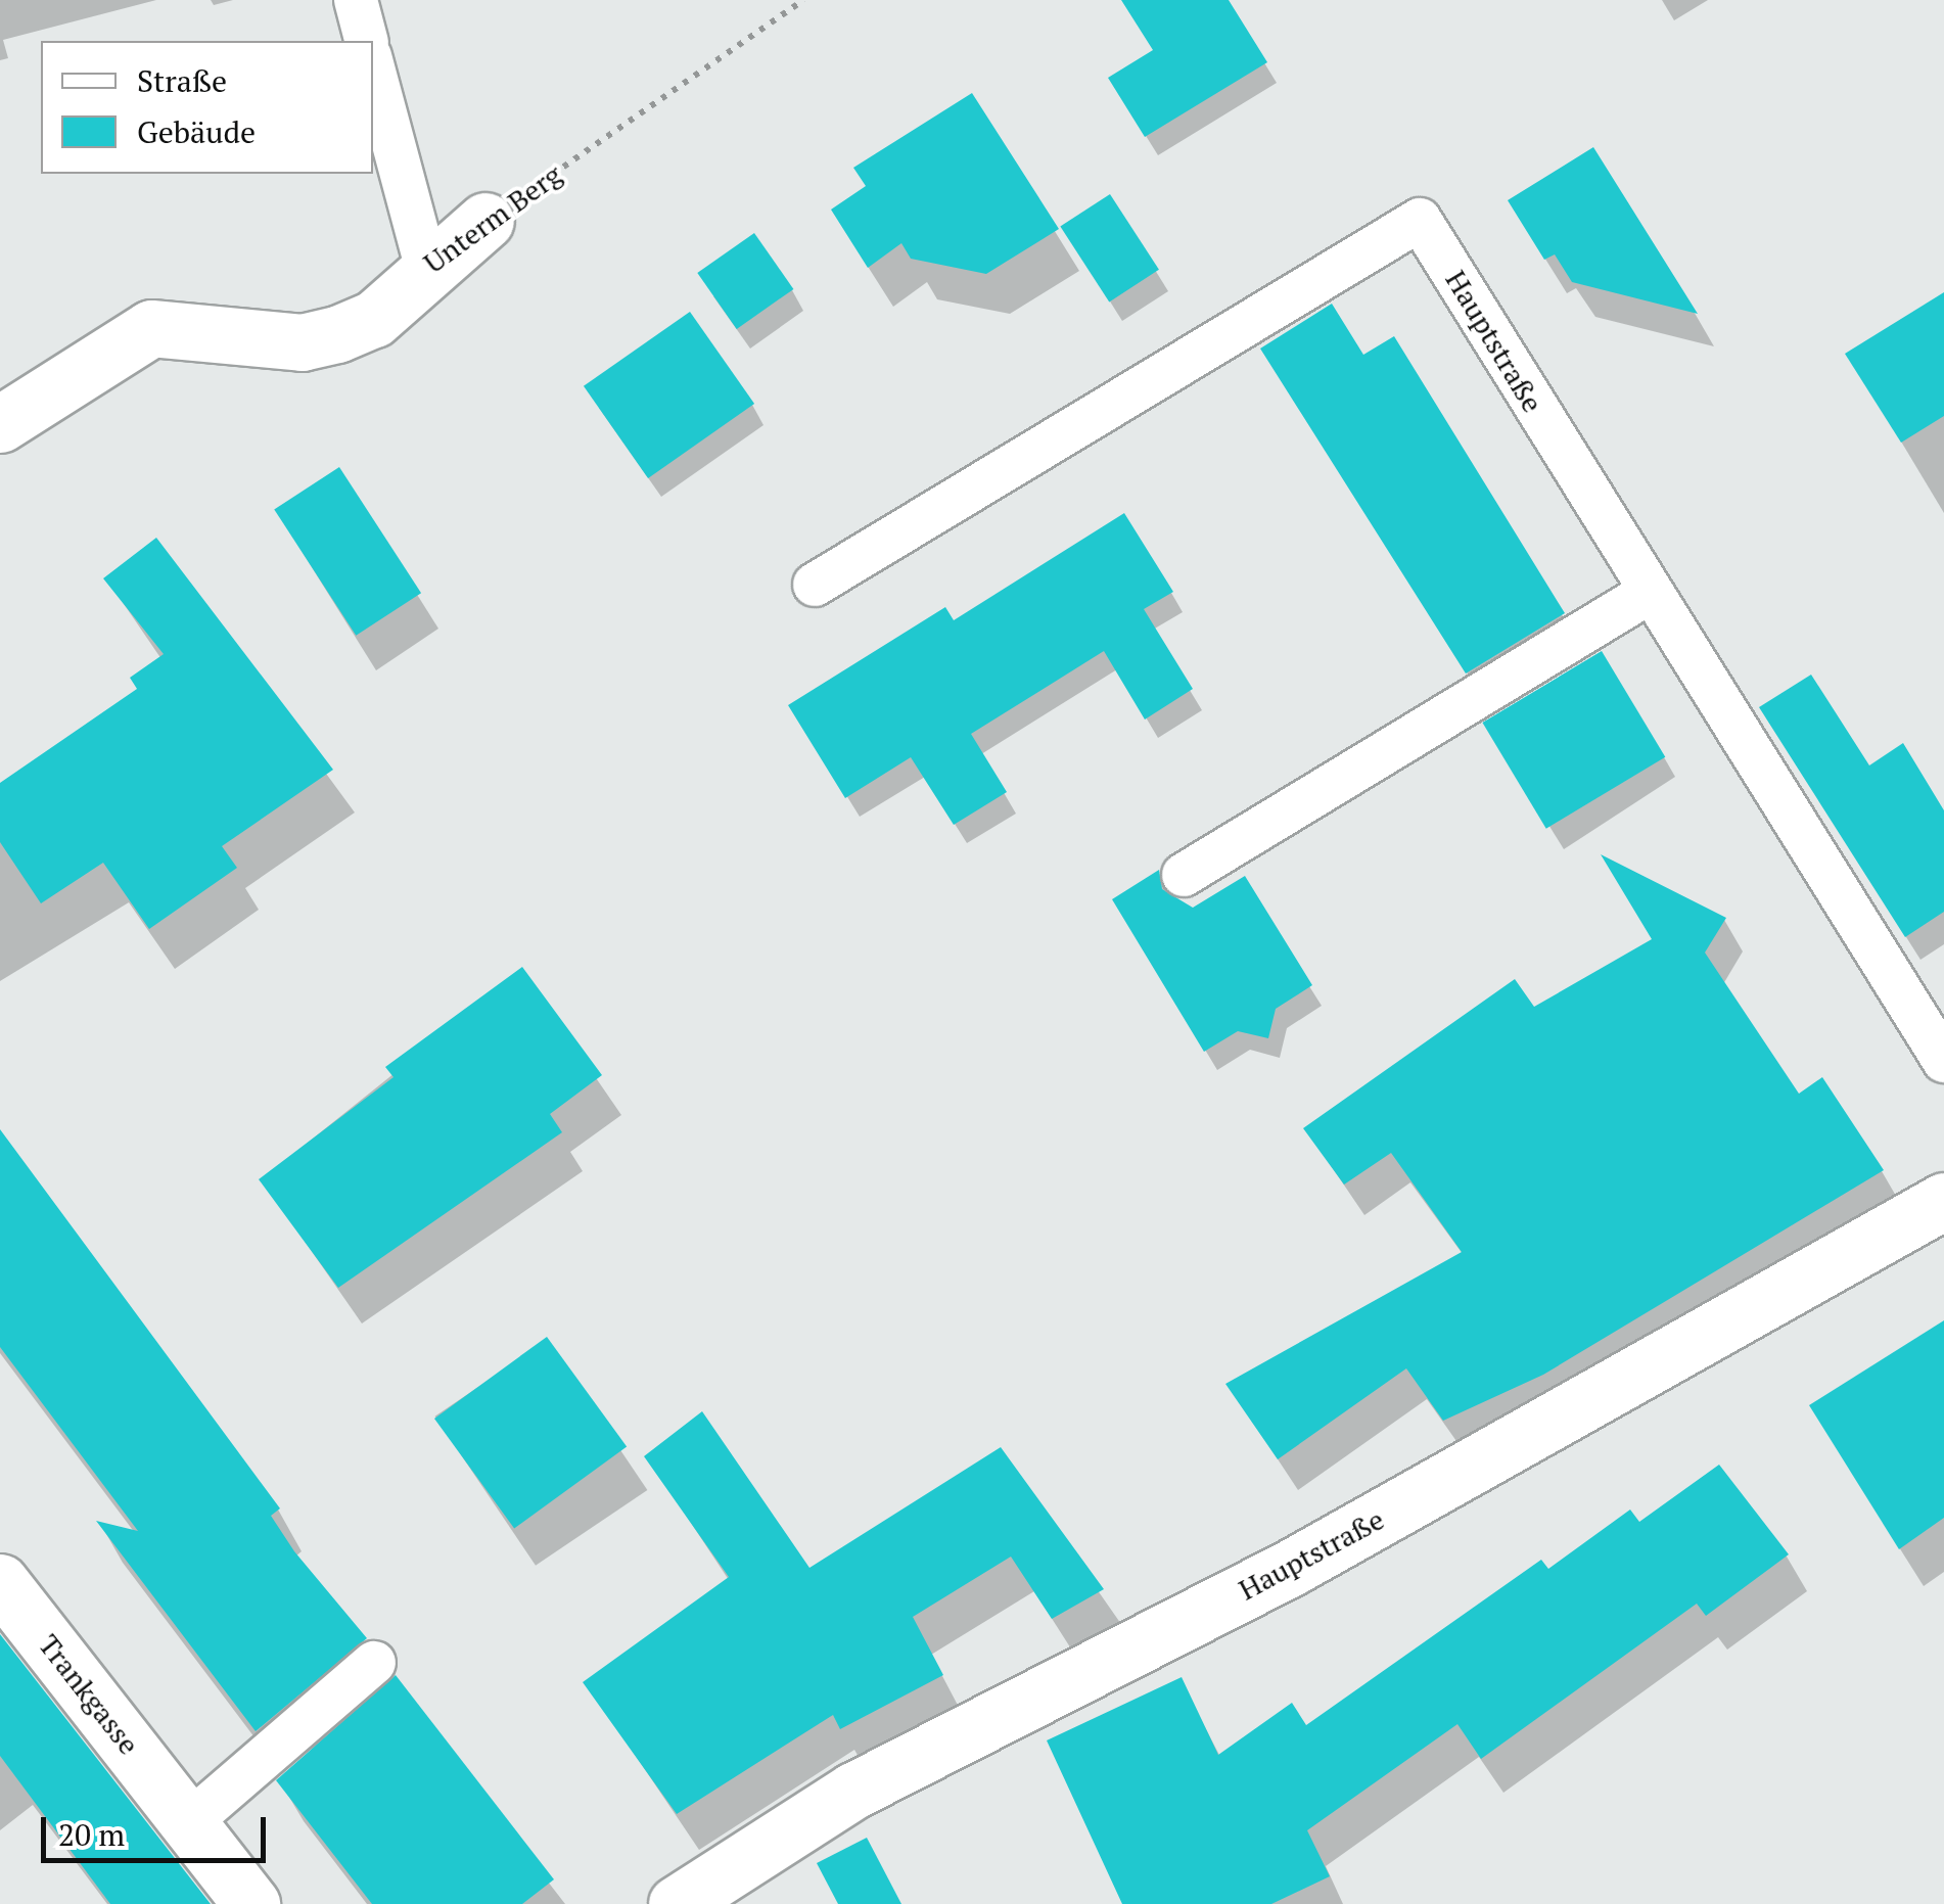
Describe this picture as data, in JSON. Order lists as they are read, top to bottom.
{
  "streets": {
    "main road": ["Unterm Berg", "Hauptstraße", "Trankgasse"]
  },
  "legend": ["Straße", "Gebäude"],
  "scale_bar": "20 m"
}
